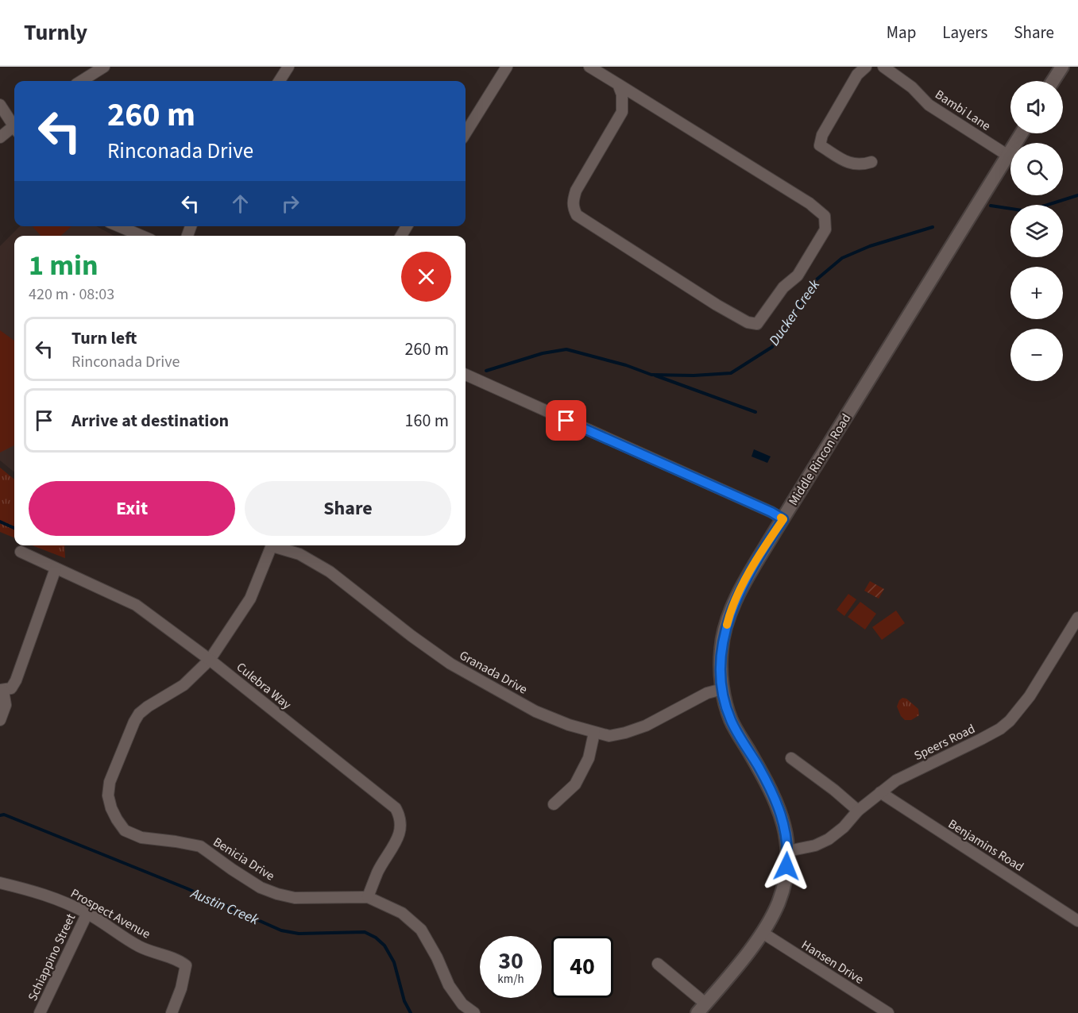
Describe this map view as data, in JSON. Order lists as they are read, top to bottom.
{
  "streets": {
    "street": [
      "Bambi Lane",
      "Middle Rincon Road",
      "Granada Drive",
      "Culebra Way",
      "Speers Road",
      "Benjamins Road",
      "Benicia Drive",
      "Prospect Avenue",
      "Schiappino Street",
      "Hansen Drive"
    ]
  },
  "crossings": [
    ["Bambi Lane", "Middle Rincon Road"],
    ["Middle Rincon Road", "Granada Drive"],
    ["Middle Rincon Road", "Speers Road"],
    ["Middle Rincon Road", "Hansen Drive"],
    ["Culebra Way", "Benicia Drive"],
    ["Speers Road", "Benjamins Road"],
    ["Prospect Avenue", "Schiappino Street"]
  ],
  "water": ["Ducker Creek", "Austin Creek"],
  "page": {
    "header": "Turnly",
    "nav": ["Map", "Layers", "Share"],
    "map_buttons": ["+", "−"],
    "turn": ["260 m", "Rinconada Drive"],
    "heading": ["1 min", "420 m · 08:03"],
    "list": [
      {
        "name": "Turn left",
        "note": "Rinconada Drive",
        "value": "260 m"
      },
      {
        "name": "Arrive at destination",
        "value": "160 m"
      }
    ],
    "buttons": ["Exit", "Share"],
    "speed": "30 km/h",
    "limit": "40"
  }
}
